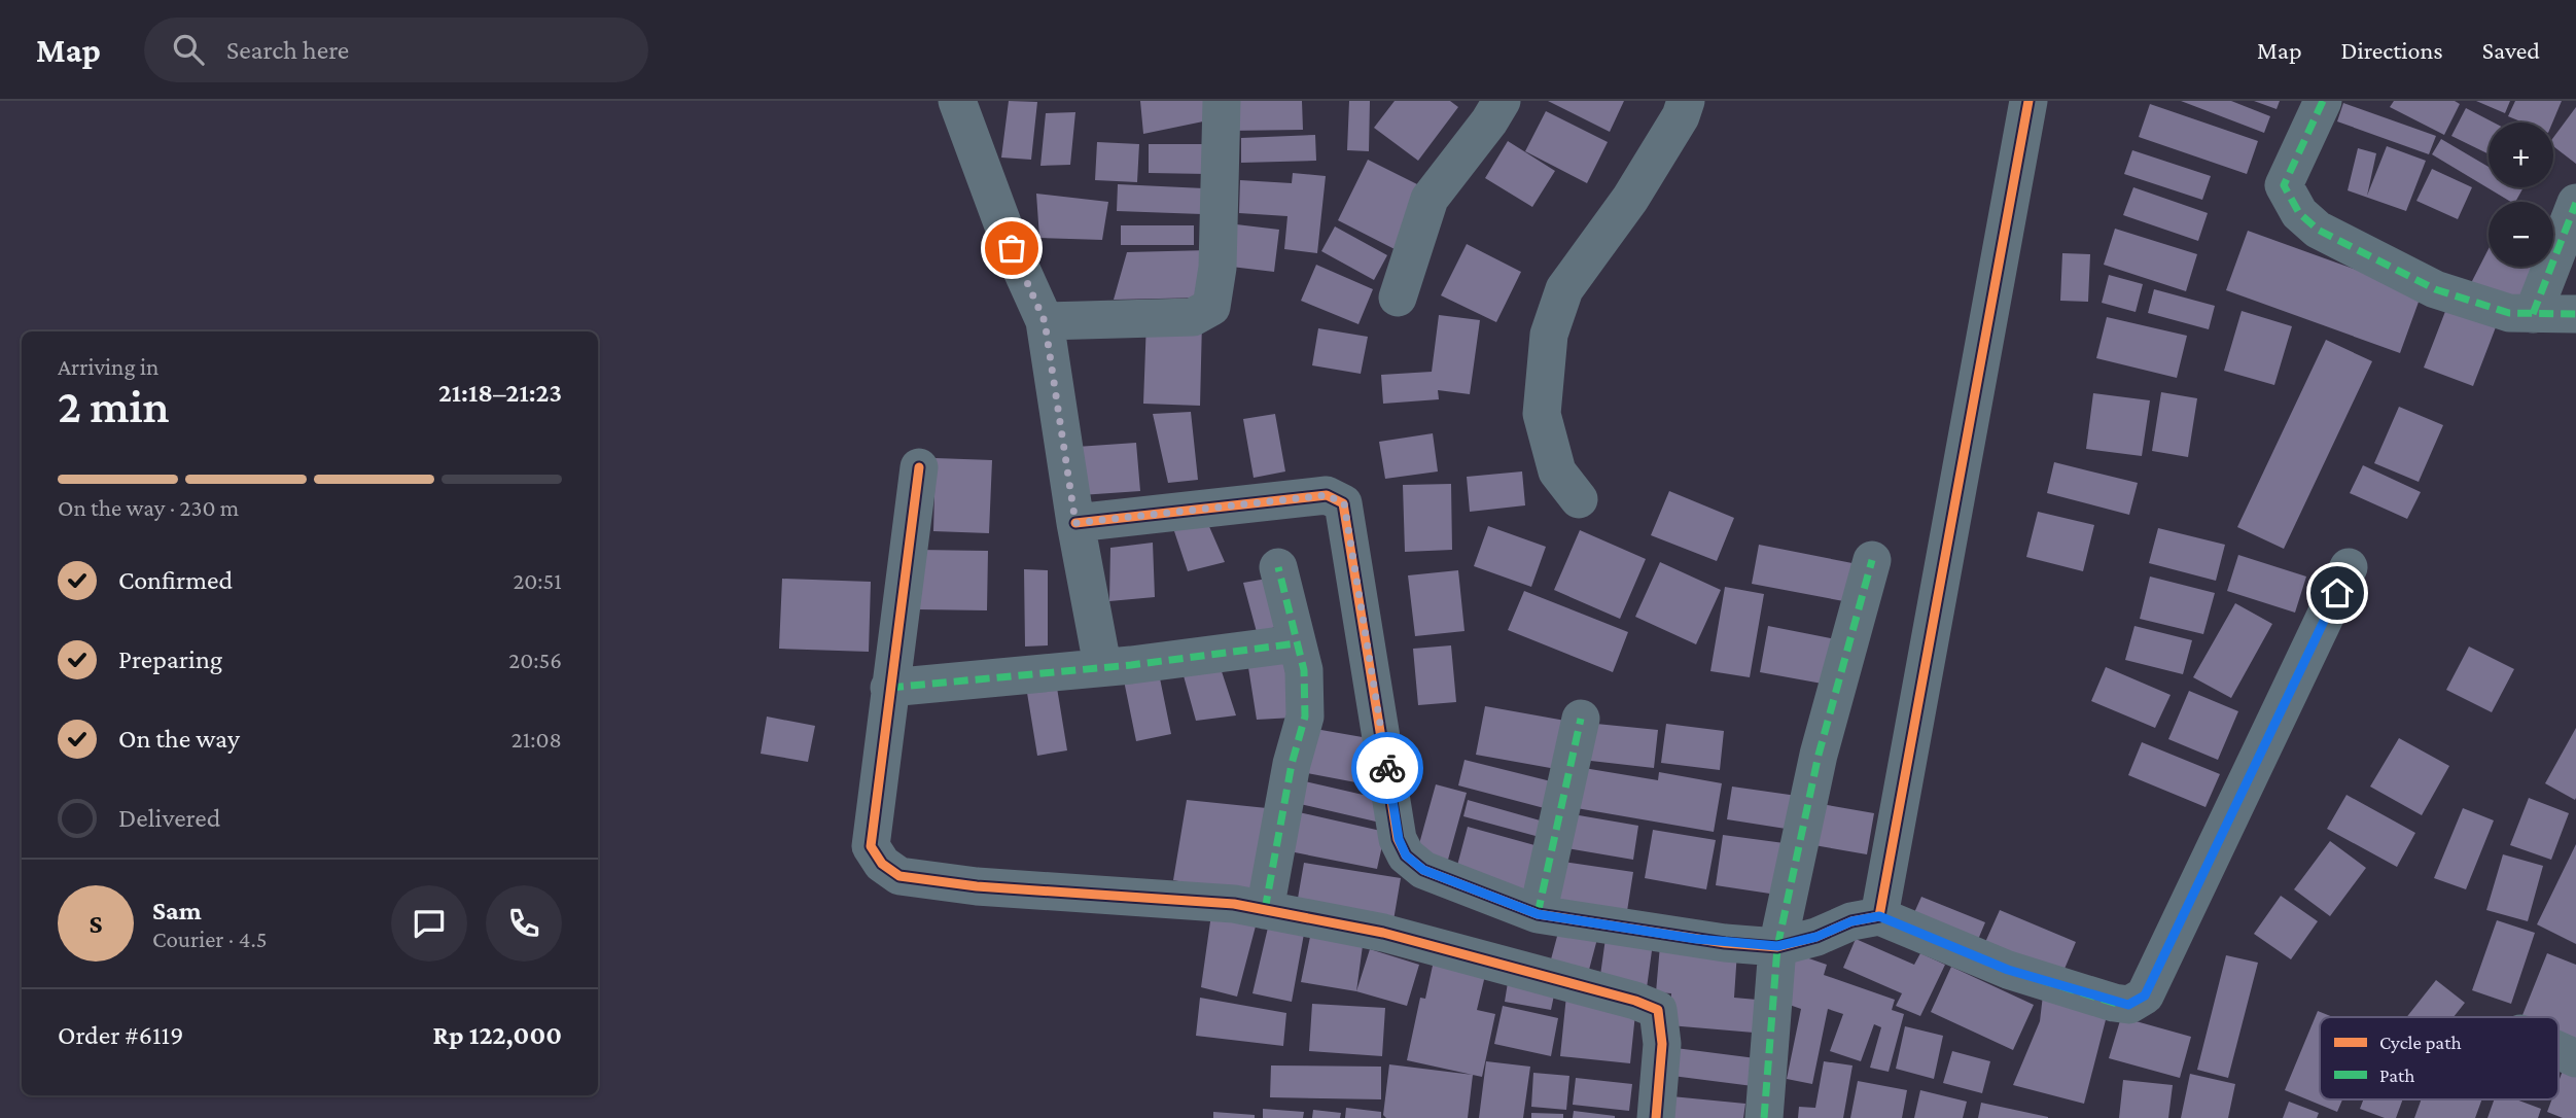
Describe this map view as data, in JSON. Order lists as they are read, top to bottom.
{
  "legend": ["Cycle path", "Path"],
  "page": {
    "header": "Map",
    "search": "Search here",
    "nav": ["Map", "Directions", "Saved"],
    "map_buttons": ["+", "−"],
    "heading": ["2 min", "Arriving in", "21:18–21:23"],
    "panel": [
      "Sam",
      "Courier · 4.5",
      "Order #6119",
      "Rp 122,000"
    ],
    "bar": "On the way · 230 m",
    "list": [
      ["Confirmed", "20:51"],
      ["Preparing", "20:56"],
      ["On the way", "21:08"],
      "Delivered"
    ],
    "round": "S"
  }
}
